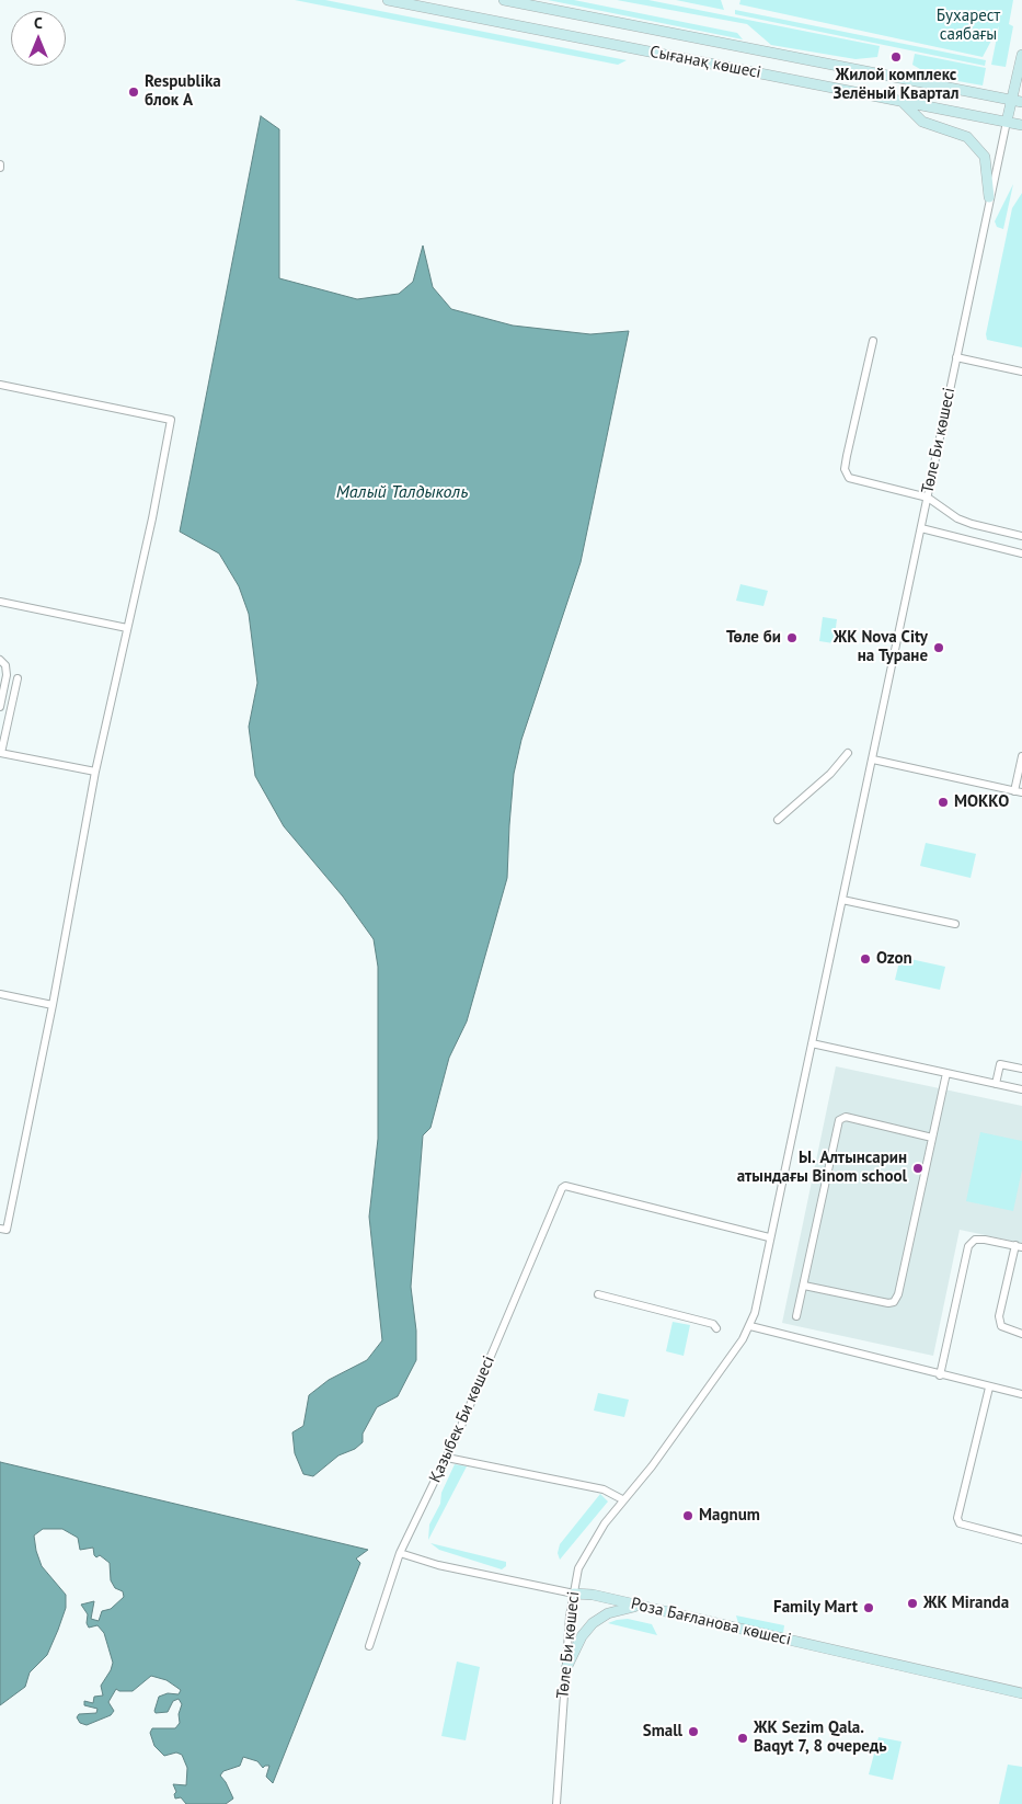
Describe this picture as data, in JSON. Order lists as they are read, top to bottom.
{
  "streets": {
    "main road": ["Сығанақ көшесі", "Роза Бағланова көшесі"],
    "street": ["Төле Би көшесі", "Қазыбек Би көшесі"]
  },
  "crossings": [
    ["Сығанақ көшесі", "Төле Би көшесі"],
    ["Төле Би көшесі", "Қазыбек Би көшесі"],
    ["Төле Би көшесі", "Роза Бағланова көшесі"],
    ["Қазыбек Би көшесі", "Роза Бағланова көшесі"]
  ],
  "water": ["Малый Талдыколь"],
  "parks": ["Бухарест саябағы"],
  "places": [
    "Жилой комплекс Зелёный Квартал",
    "Respublika блок А",
    "Төле би",
    "ЖК Nova City на Туране",
    "МОККО",
    "Ozon",
    "Ы. Алтынсарин атындағы Binom school",
    "Magnum",
    "ЖК Miranda",
    "Family Mart",
    "Small",
    "ЖК Sezim Qala. Baqyt 7, 8 очередь"
  ],
  "north": "top"
}
